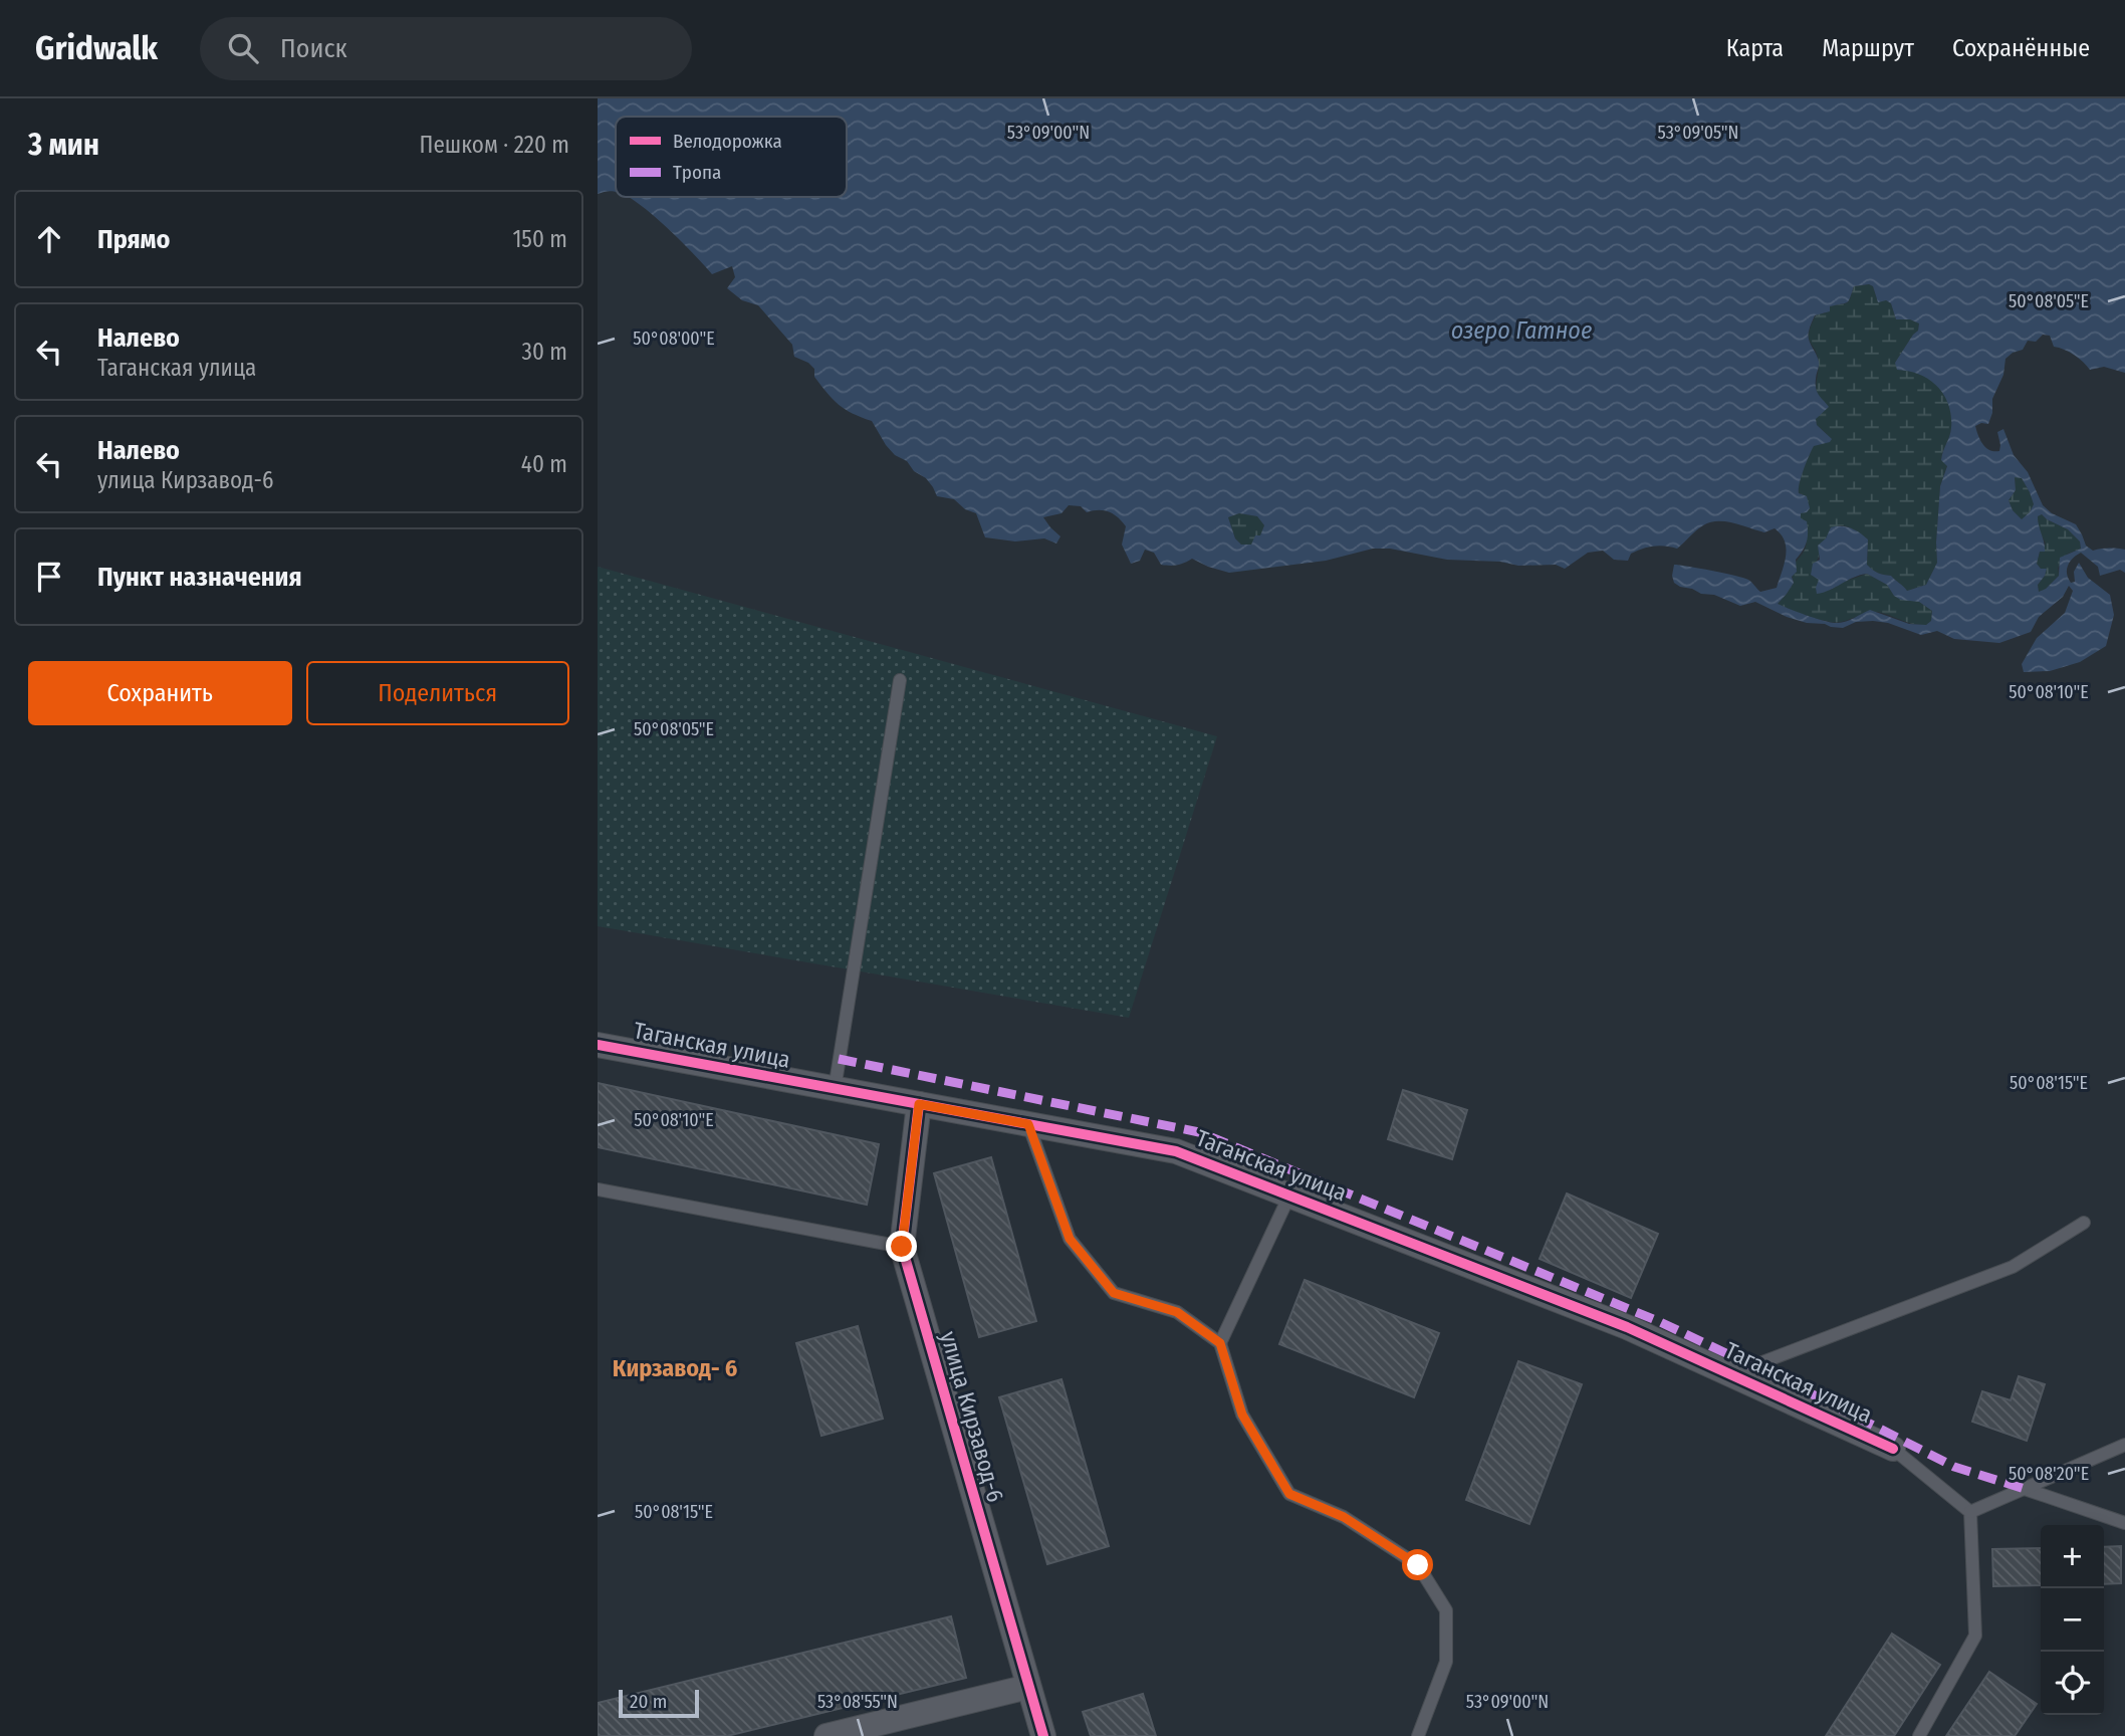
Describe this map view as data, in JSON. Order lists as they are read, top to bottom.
{
  "streets": {
    "street": ["Таганская улица", "улица Кирзавод-6"]
  },
  "crossings": [
    ["Таганская улица", "улица Кирзавод-6"]
  ],
  "districts": ["Кирзавод- 6"],
  "water": ["озеро Гатное"],
  "legend": ["Велодорожка", "Тропа"],
  "scale_bar": "20 m",
  "page": {
    "header": "Gridwalk",
    "search": "Поиск",
    "nav": ["Карта", "Маршрут", "Сохранённые"],
    "heading": ["3 мин", "Пешком · 220 m"],
    "list": [
      ["Прямо", "150 m"],
      ["Налево", "Таганская улица", "30 m"],
      ["Налево", "улица Кирзавод-6", "40 m"],
      "Пункт назначения"
    ],
    "buttons": ["Сохранить", "Поделиться"],
    "map_buttons": ["+", "−"],
    "scale": "20 m"
  },
  "coordinates": [
    "53°09'00\"N",
    "53°09'05\"N",
    "50°08'05\"E",
    "50°08'00\"E",
    "50°08'10\"E",
    "50°08'15\"E",
    "50°08'20\"E",
    "53°08'55\"N"
  ]
}
